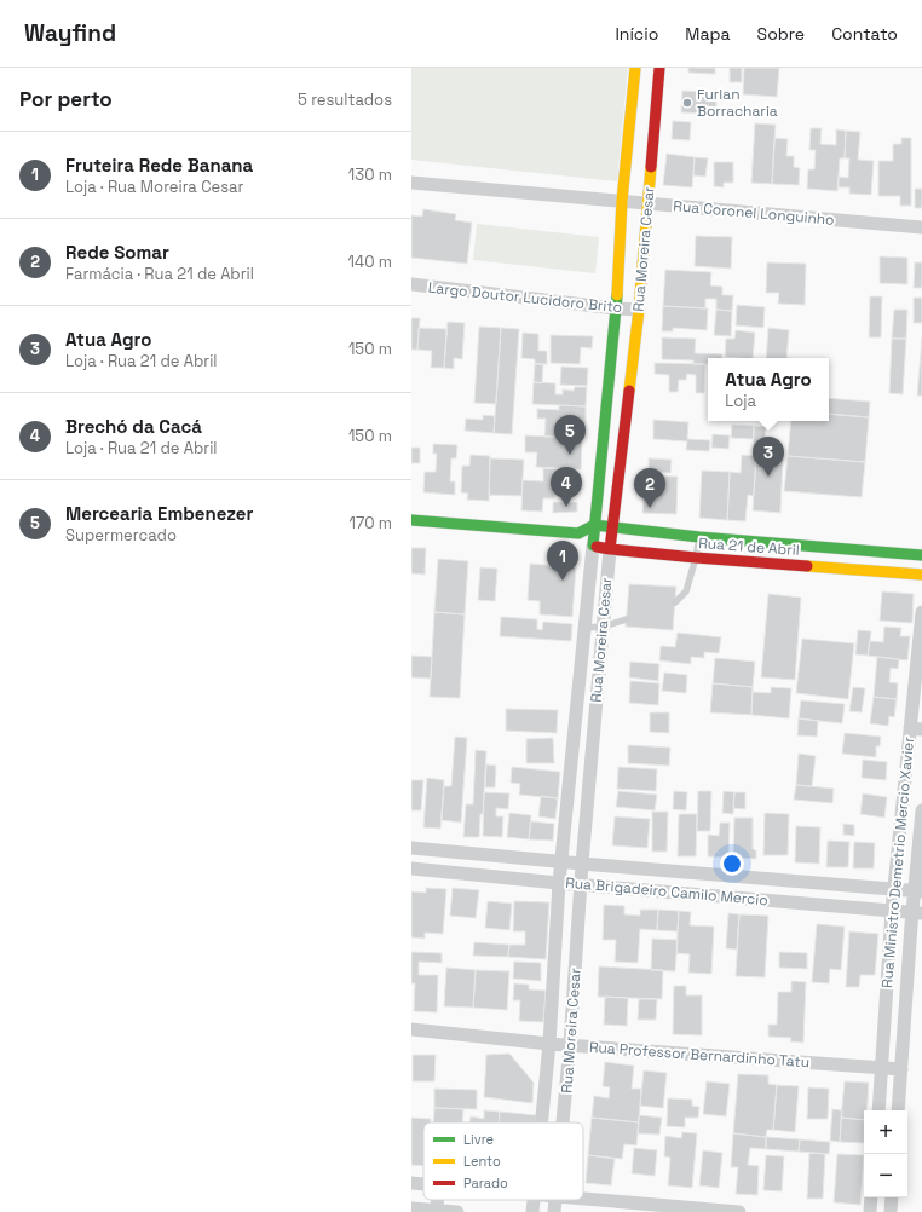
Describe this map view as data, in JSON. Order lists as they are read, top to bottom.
{
  "streets": {
    "street": [
      "Rua Coronel Longuinho",
      "Rua Moreira Cesar",
      "Largo Doutor Lucidoro Brito",
      "Rua 21 de Abril",
      "Rua Ministro Demetrio Mercio Xavier",
      "Rua Brigadeiro Camilo Mercio",
      "Rua Professor Bernardinho Tatu"
    ]
  },
  "crossings": [
    ["Rua Coronel Longuinho", "Rua Moreira Cesar"],
    ["Rua Moreira Cesar", "Largo Doutor Lucidoro Brito"],
    ["Rua Moreira Cesar", "Rua 21 de Abril"],
    ["Rua Moreira Cesar", "Rua Brigadeiro Camilo Mercio"],
    ["Rua Moreira Cesar", "Rua Professor Bernardinho Tatu"],
    ["Rua Ministro Demetrio Mercio Xavier", "Rua Brigadeiro Camilo Mercio"],
    ["Rua Ministro Demetrio Mercio Xavier", "Rua Professor Bernardinho Tatu"]
  ],
  "places": ["Furlan Borracharia"],
  "legend": ["Livre", "Lento", "Parado"],
  "page": {
    "header": "Wayfind",
    "nav": [
      "Início",
      "Mapa",
      "Sobre",
      "Contato"
    ],
    "heading": ["Por perto", "5 resultados"],
    "list": [
      {
        "mark": "1",
        "name": "Fruteira Rede Banana",
        "note": "Loja · Rua Moreira Cesar",
        "value": "130 m"
      },
      {
        "mark": "2",
        "name": "Rede Somar",
        "note": "Farmácia · Rua 21 de Abril",
        "value": "140 m"
      },
      {
        "mark": "3",
        "name": "Atua Agro",
        "note": "Loja · Rua 21 de Abril",
        "value": "150 m"
      },
      {
        "mark": "4",
        "name": "Brechó da Cacá",
        "note": "Loja · Rua 21 de Abril",
        "value": "150 m"
      },
      {
        "mark": "5",
        "name": "Mercearia Embenezer",
        "note": "Supermercado",
        "value": "170 m"
      }
    ],
    "popup": ["Atua Agro", "Loja"],
    "pins": [
      "5",
      "3",
      "4",
      "2",
      "1"
    ],
    "map_buttons": ["+", "−"]
  }
}
